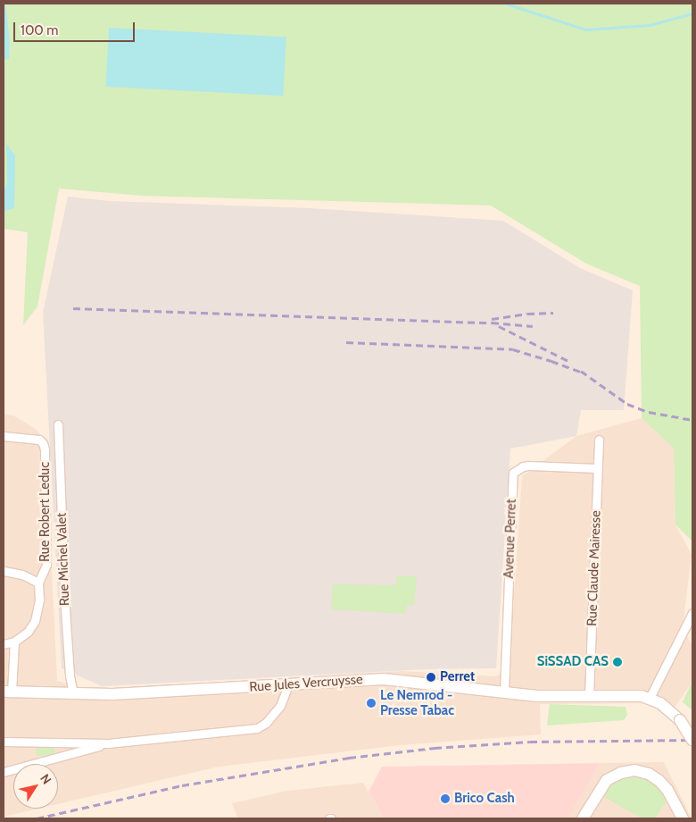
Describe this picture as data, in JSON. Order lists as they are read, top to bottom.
{
  "streets": {
    "main road": ["Rue Jules Vercruysse"],
    "street": [
      "Rue Robert Leduc",
      "Avenue Perret",
      "Rue Michel Valet",
      "Rue Claude Mairesse"
    ]
  },
  "crossings": [
    ["Avenue Perret", "Rue Claude Mairesse"],
    ["Avenue Perret", "Rue Jules Vercruysse"],
    ["Rue Michel Valet", "Rue Jules Vercruysse"],
    ["Rue Claude Mairesse", "Rue Jules Vercruysse"]
  ],
  "places": [
    "SiSSAD CAS",
    "Perret",
    "Le Nemrod - Presse Tabac",
    "Brico Cash"
  ],
  "scale_bar": "100 m",
  "north": "top right"
}
